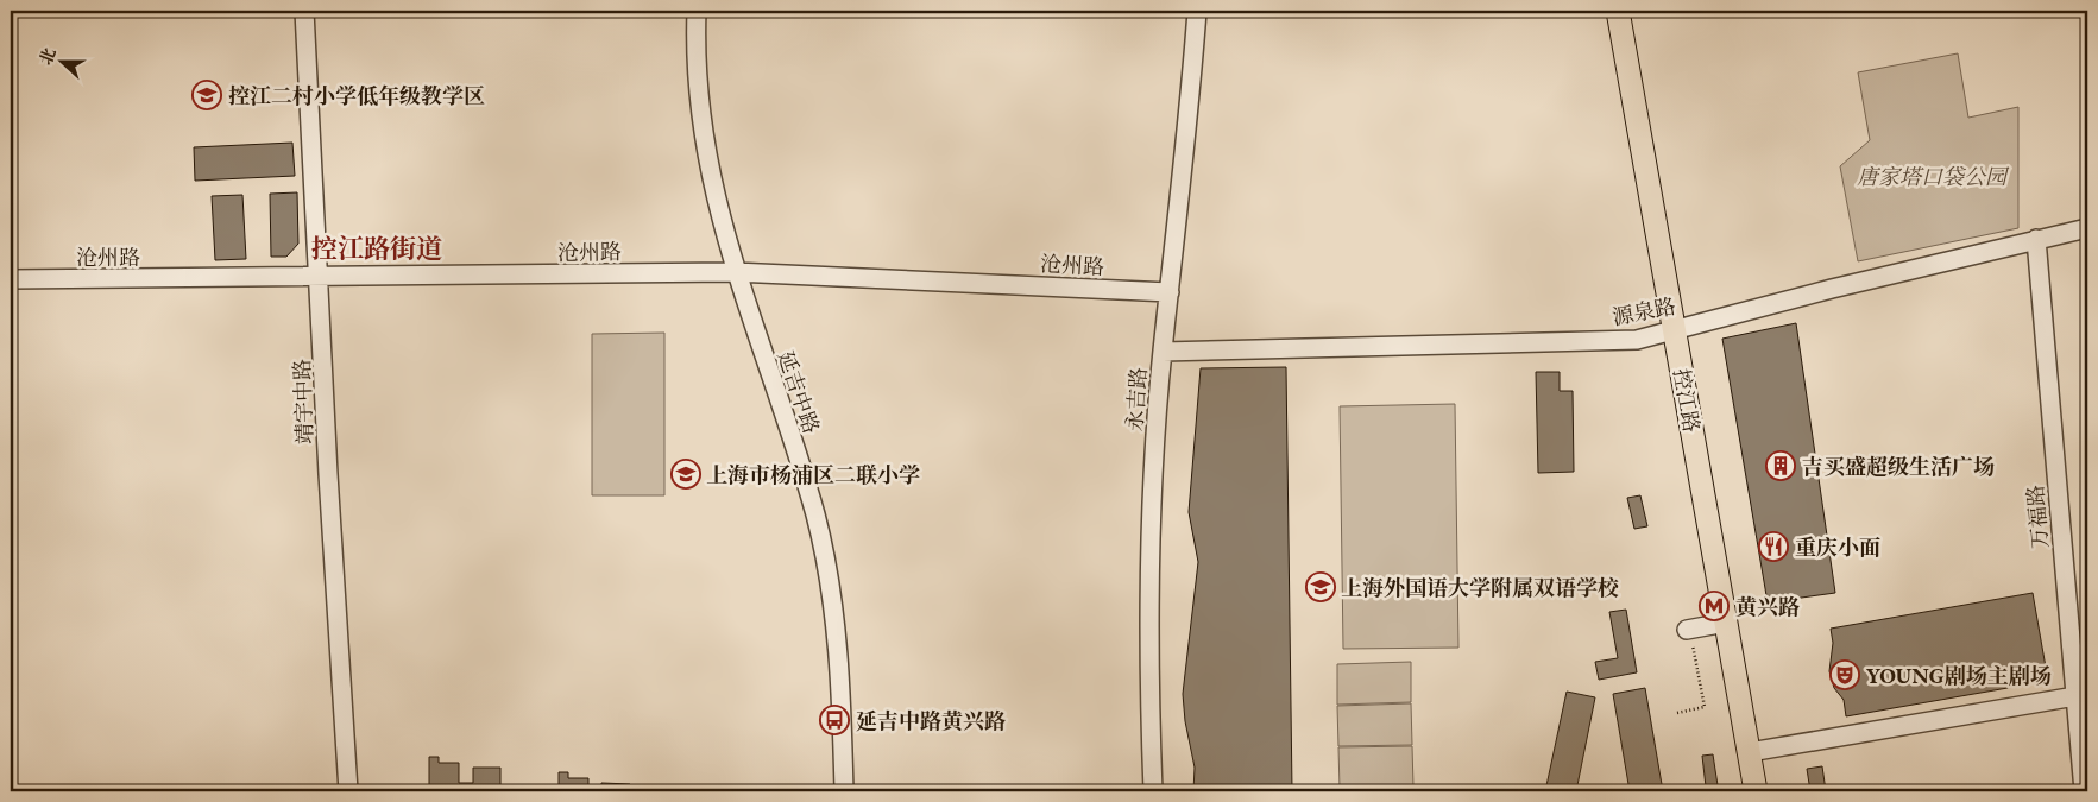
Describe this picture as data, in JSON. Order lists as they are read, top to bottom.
{
  "streets": {
    "main road": ["控江路"],
    "street": [
      "沧州路",
      "源泉路",
      "延吉中路",
      "永吉路",
      "靖宇中路",
      "万福路"
    ]
  },
  "crossings": [
    ["沧州路", "延吉中路"],
    ["沧州路", "永吉路"],
    ["沧州路", "靖宇中路"],
    ["源泉路", "永吉路"],
    ["源泉路", "控江路"],
    ["源泉路", "万福路"]
  ],
  "districts": ["控江路街道"],
  "parks": ["唐家塔口袋公园"],
  "places": {
    "school or university": ["控江二村小学低年级教学区", "上海市杨浦区二联小学", "上海外国语大学附属双语学校"],
    "building": ["吉买盛超级生活广场"],
    "restaurant": ["重庆小面"],
    "metro station": ["黄兴路"],
    "theatre": ["YOUNG剧场主剧场"],
    "bus stop": ["延吉中路黄兴路"]
  },
  "north": "left"
}
